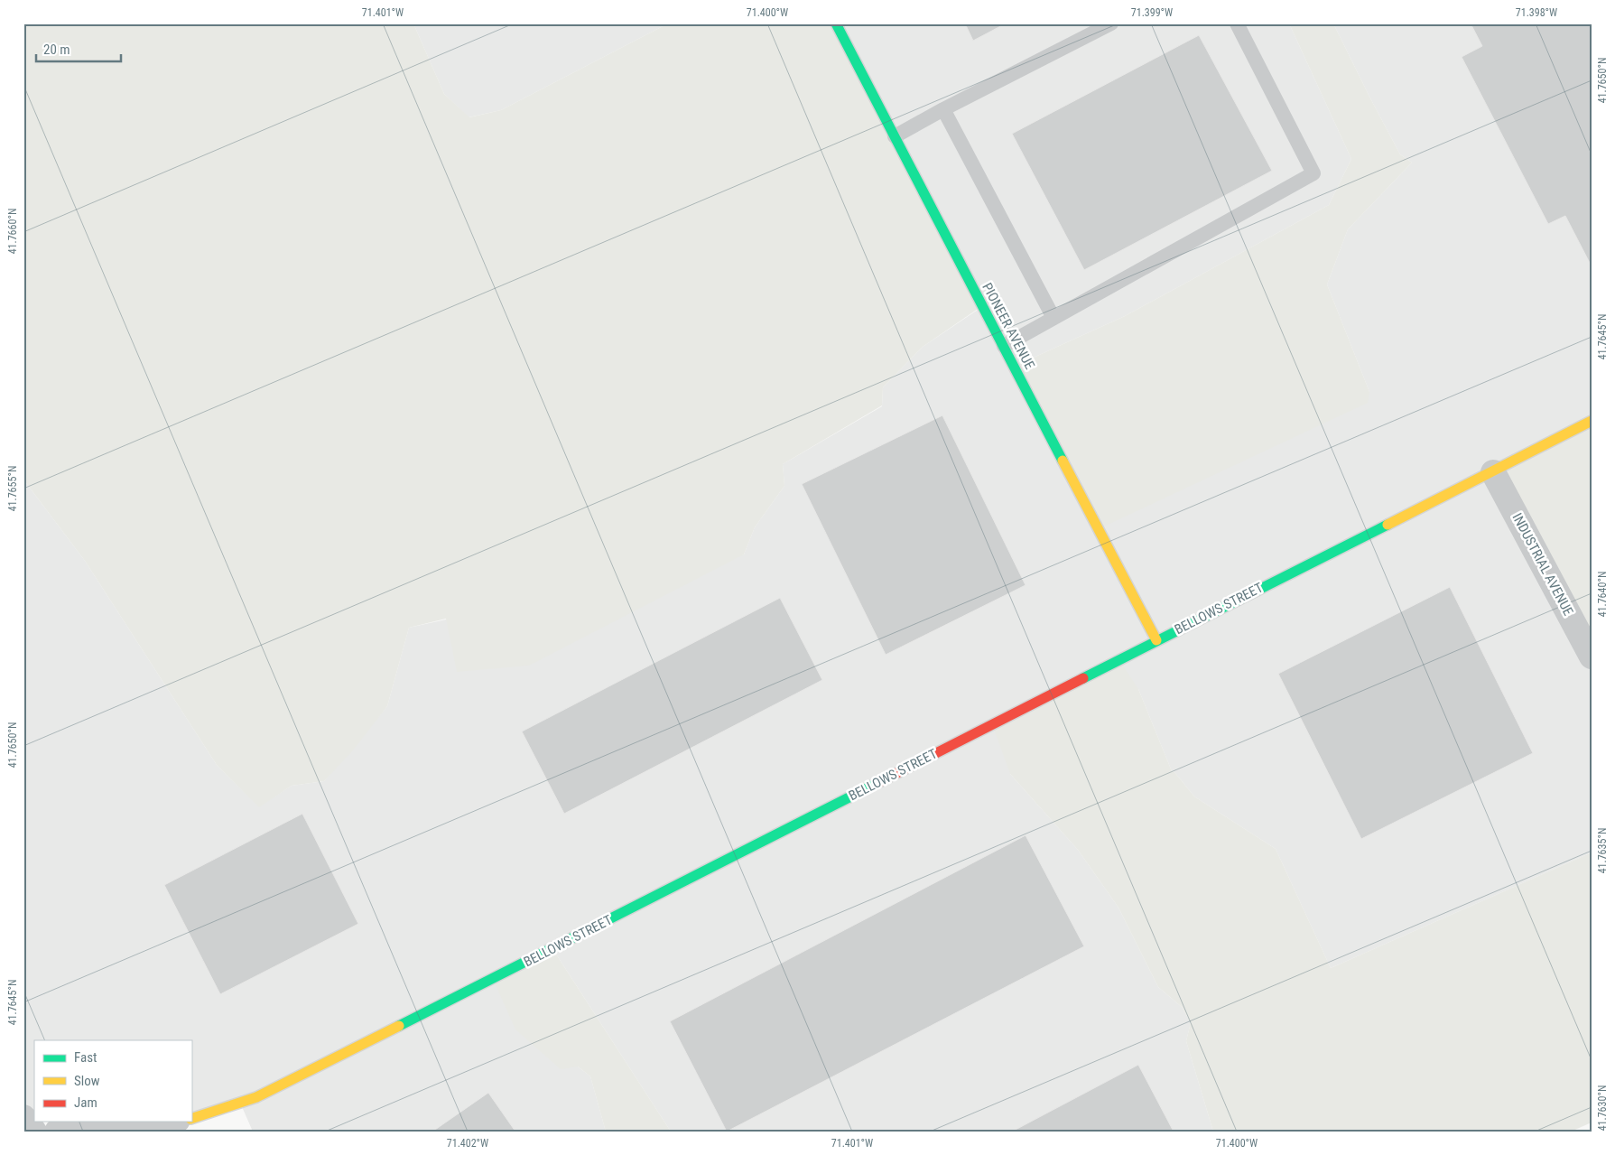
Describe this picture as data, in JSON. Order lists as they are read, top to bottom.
{
  "streets": {
    "street": ["PIONEER AVENUE", "INDUSTRIAL AVENUE", "BELLOWS STREET"]
  },
  "crossings": [
    ["PIONEER AVENUE", "BELLOWS STREET"],
    ["INDUSTRIAL AVENUE", "BELLOWS STREET"]
  ],
  "legend": ["Fast", "Slow", "Jam"],
  "scale_bar": "20 m",
  "coordinates": [
    "71.401°W",
    "71.400°W",
    "71.399°W",
    "71.398°W",
    "41.7650°N",
    "41.7660°N",
    "41.7645°N",
    "41.7655°N",
    "41.7640°N",
    "41.7635°N",
    "41.7630°N",
    "71.402°W"
  ]
}
